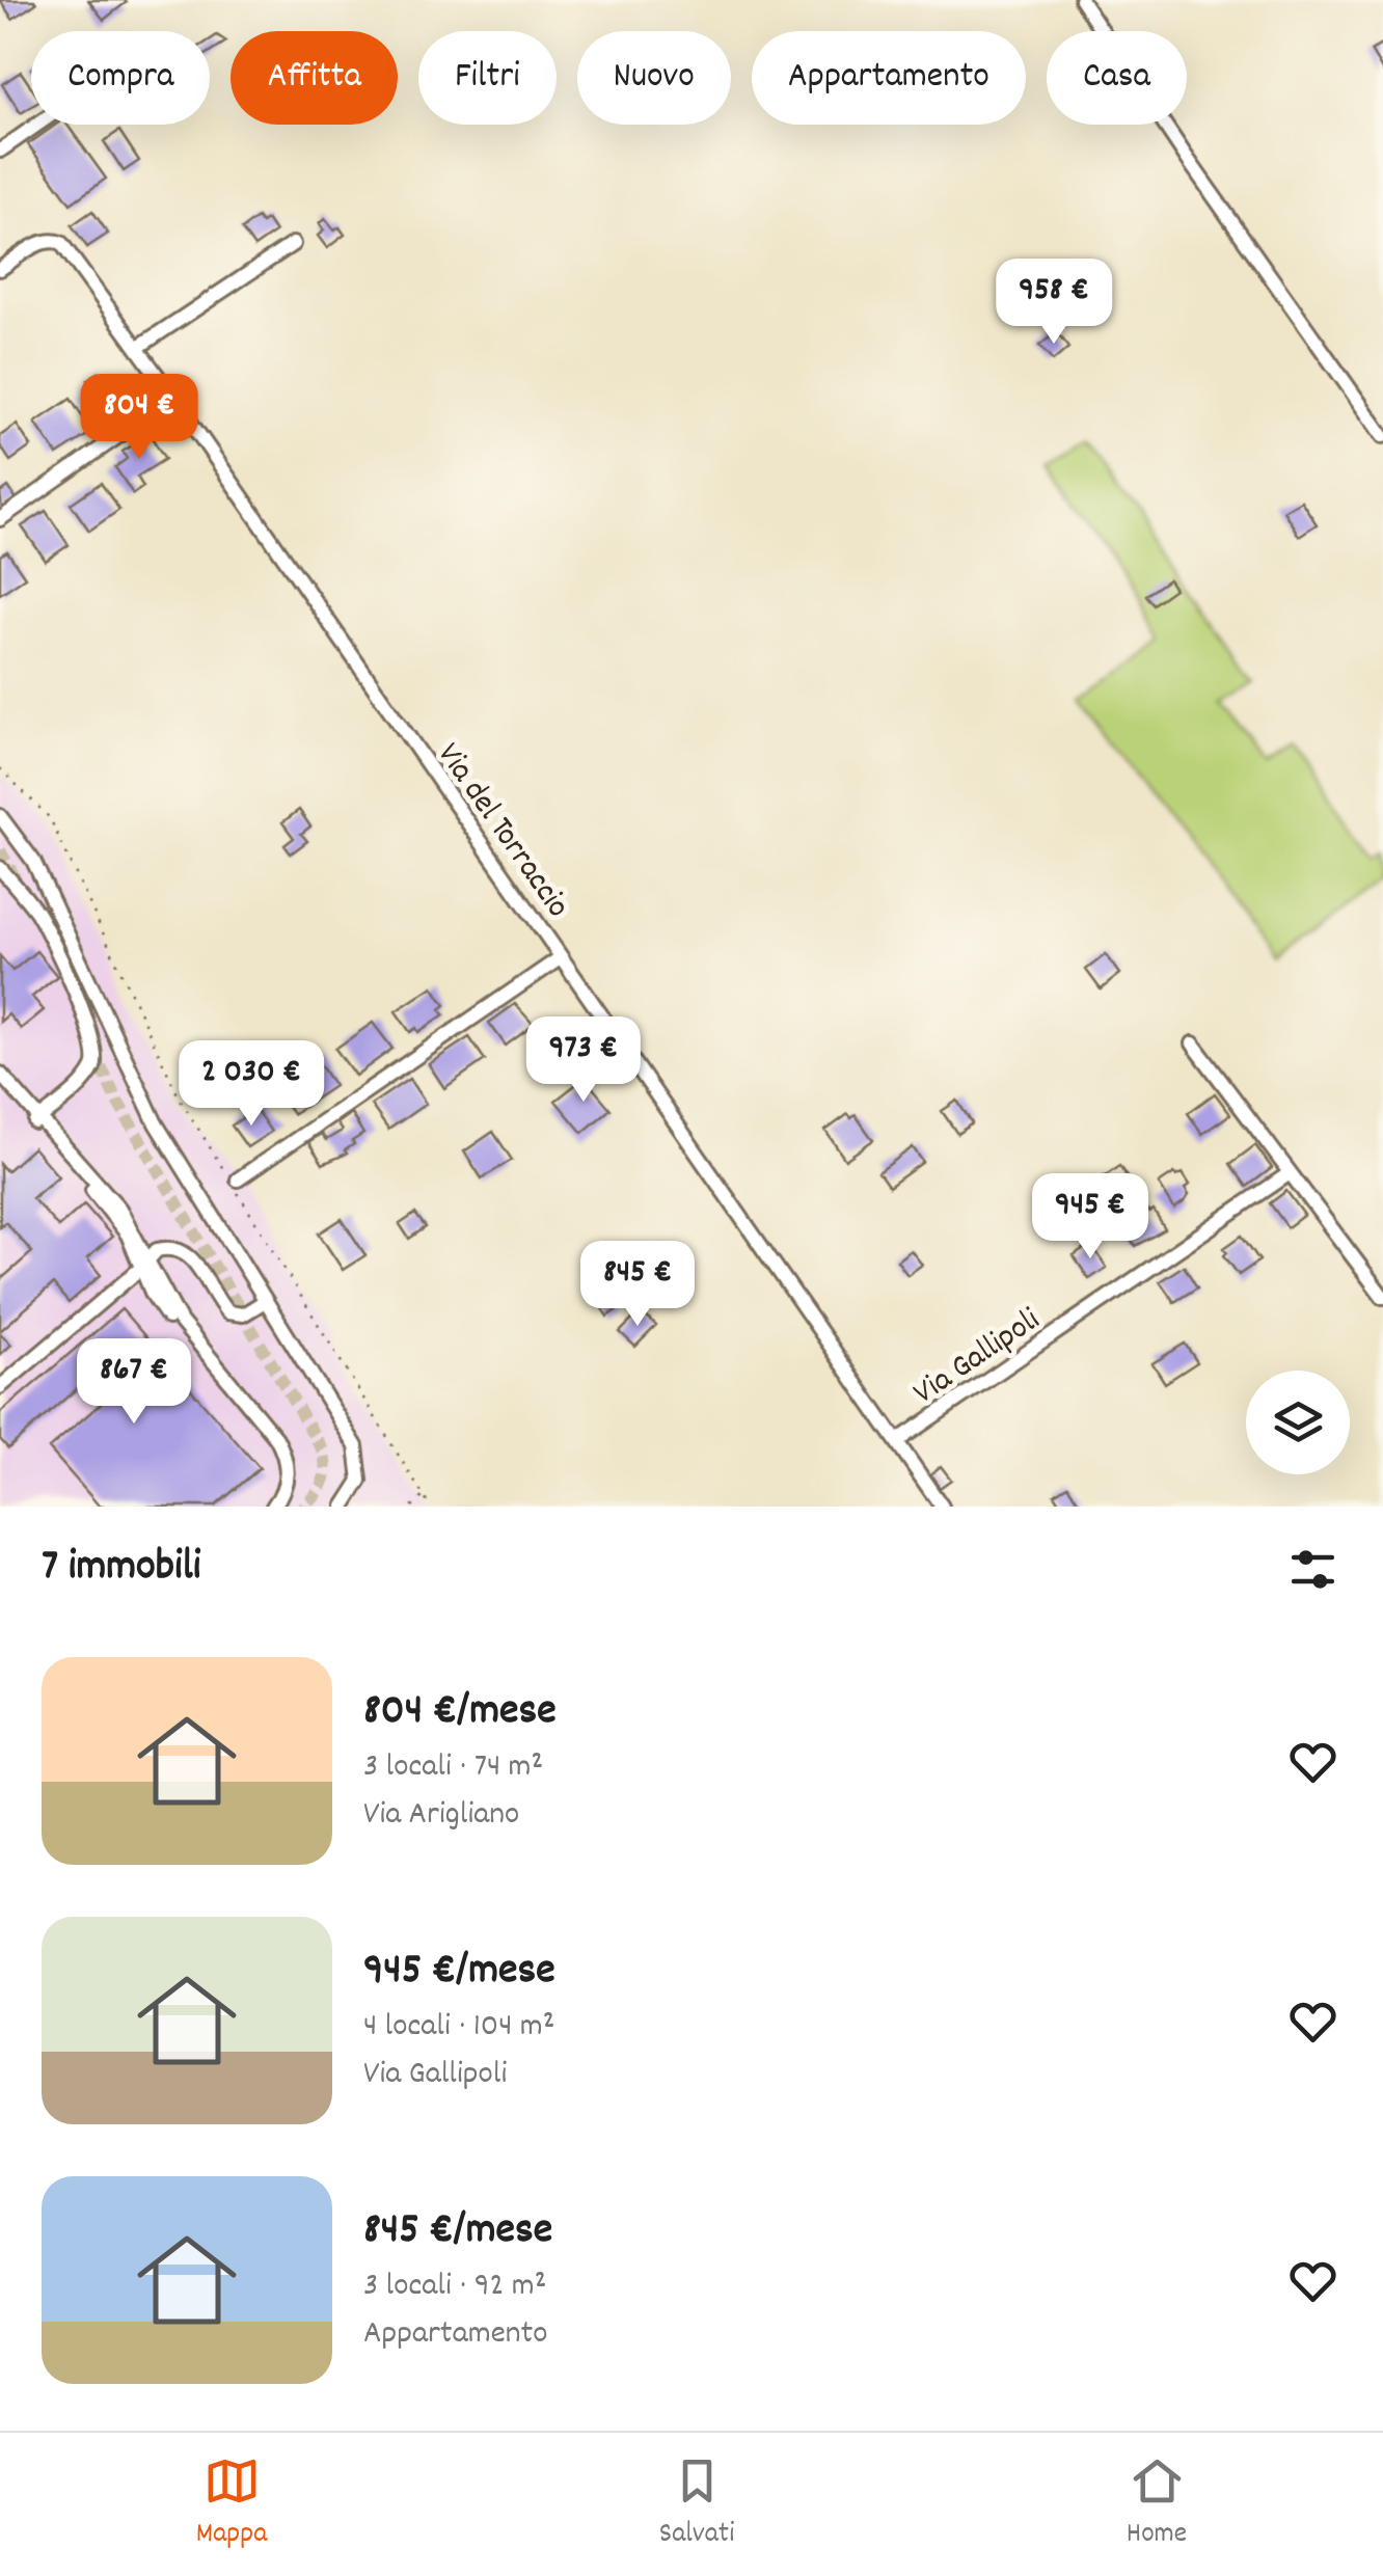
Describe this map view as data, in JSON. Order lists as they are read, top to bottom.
{
  "streets": {
    "street": ["Via del Torraccio", "Via Gallipoli"]
  },
  "crossings": [
    ["Via del Torraccio", "Via Gallipoli"]
  ],
  "page": {
    "chip": [
      "Compra",
      "Affitta",
      "Filtri",
      "Nuovo",
      "Appartamento",
      "Casa"
    ],
    "price": [
      "958 €",
      "804 €",
      "973 €",
      "2 030 €",
      "945 €",
      "845 €",
      "867 €"
    ],
    "heading": "7 immobili",
    "list": [
      {
        "name": "804 €/mese",
        "note": "3 locali · 74 m² · Via Arigliano"
      },
      {
        "name": "945 €/mese",
        "note": "4 locali · 104 m² · Via Gallipoli"
      },
      {
        "name": "845 €/mese",
        "note": "3 locali · 92 m² · Appartamento"
      }
    ],
    "tabs": ["Mappa", "Salvati", "Home"]
  }
}
